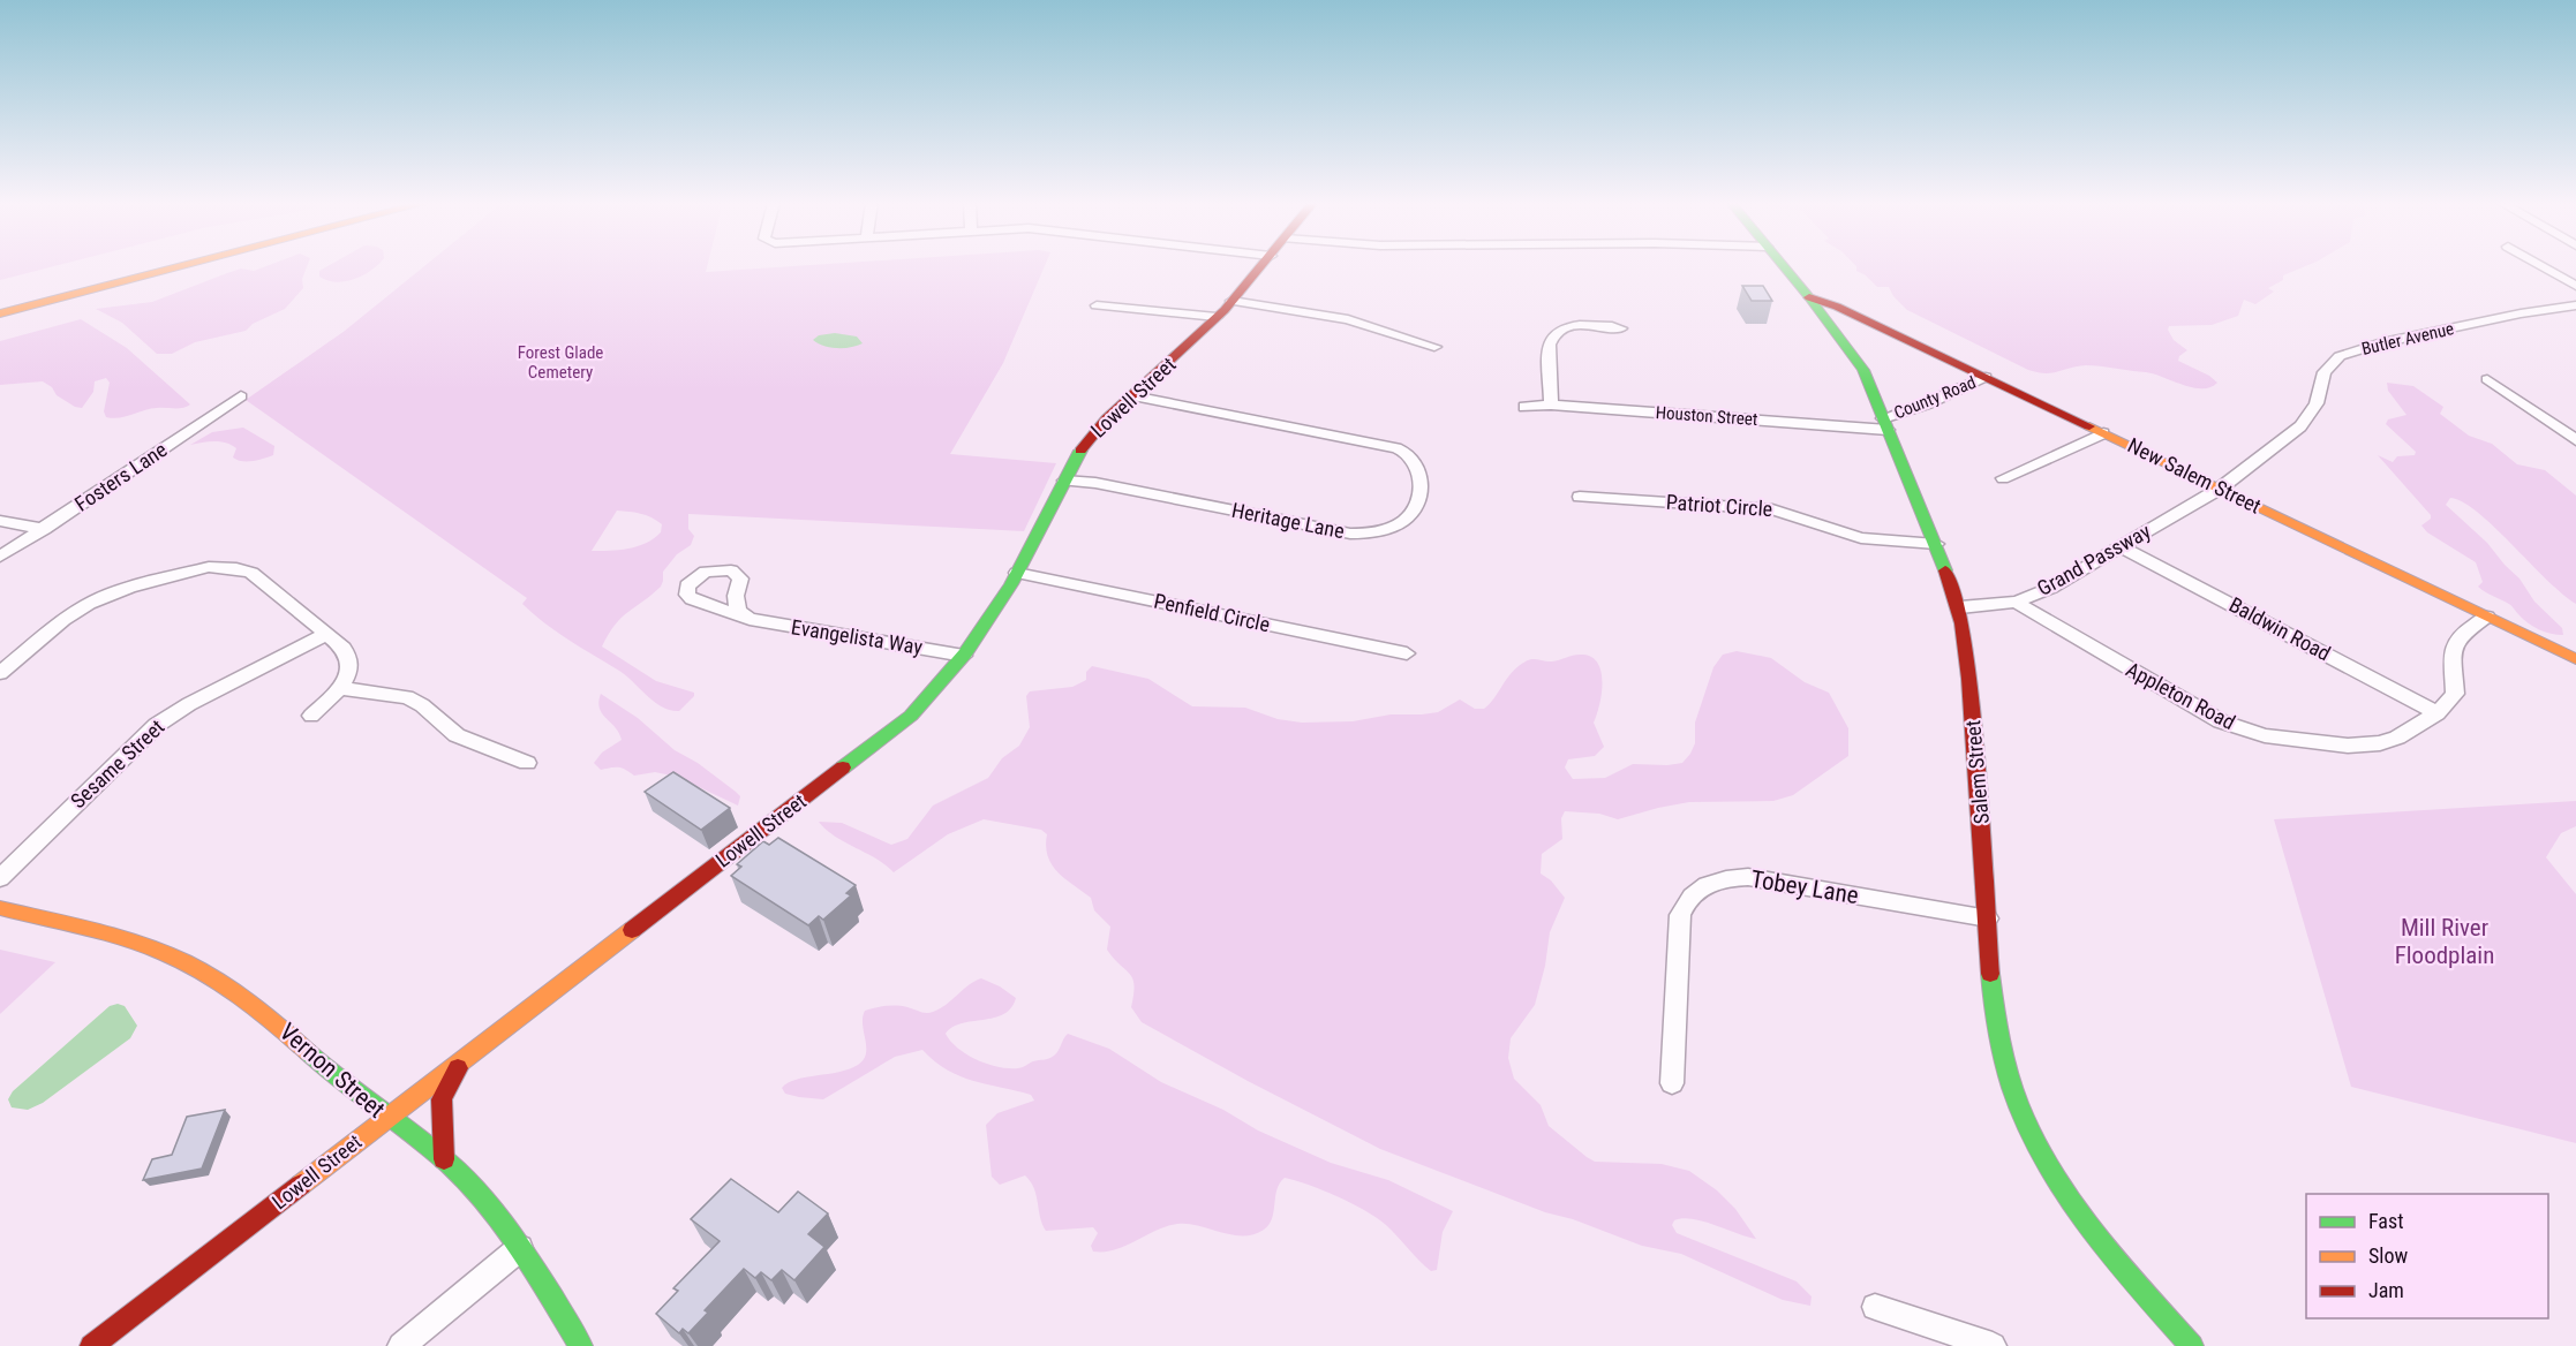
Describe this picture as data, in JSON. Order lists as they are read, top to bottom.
{
  "streets": {
    "main road": [
      "Lowell Street",
      "New Salem Street",
      "Salem Street",
      "Vernon Street"
    ],
    "street": [
      "Butler Avenue",
      "County Road",
      "Houston Street",
      "Fosters Lane",
      "Patriot Circle",
      "Heritage Lane",
      "Grand Passway",
      "Penfield Circle",
      "Baldwin Road",
      "Evangelista Way",
      "Appleton Road",
      "Sesame Street",
      "Tobey Lane"
    ]
  },
  "crossings": [
    ["Butler Avenue", "New Salem Street"],
    ["Butler Avenue", "Grand Passway"],
    ["Lowell Street", "Heritage Lane"],
    ["Lowell Street", "Penfield Circle"],
    ["Lowell Street", "Evangelista Way"],
    ["Lowell Street", "Vernon Street"],
    ["County Road", "Houston Street"],
    ["County Road", "New Salem Street"],
    ["County Road", "Salem Street"],
    ["Houston Street", "Salem Street"],
    ["New Salem Street", "Grand Passway"],
    ["New Salem Street", "Appleton Road"],
    ["New Salem Street", "Salem Street"],
    ["Patriot Circle", "Salem Street"],
    ["Grand Passway", "Baldwin Road"],
    ["Grand Passway", "Appleton Road"],
    ["Grand Passway", "Salem Street"],
    ["Baldwin Road", "Appleton Road"],
    ["Salem Street", "Tobey Lane"]
  ],
  "parks": ["Forest Glade Cemetery", "Mill River Floodplain"],
  "legend": ["Fast", "Slow", "Jam"]
}
